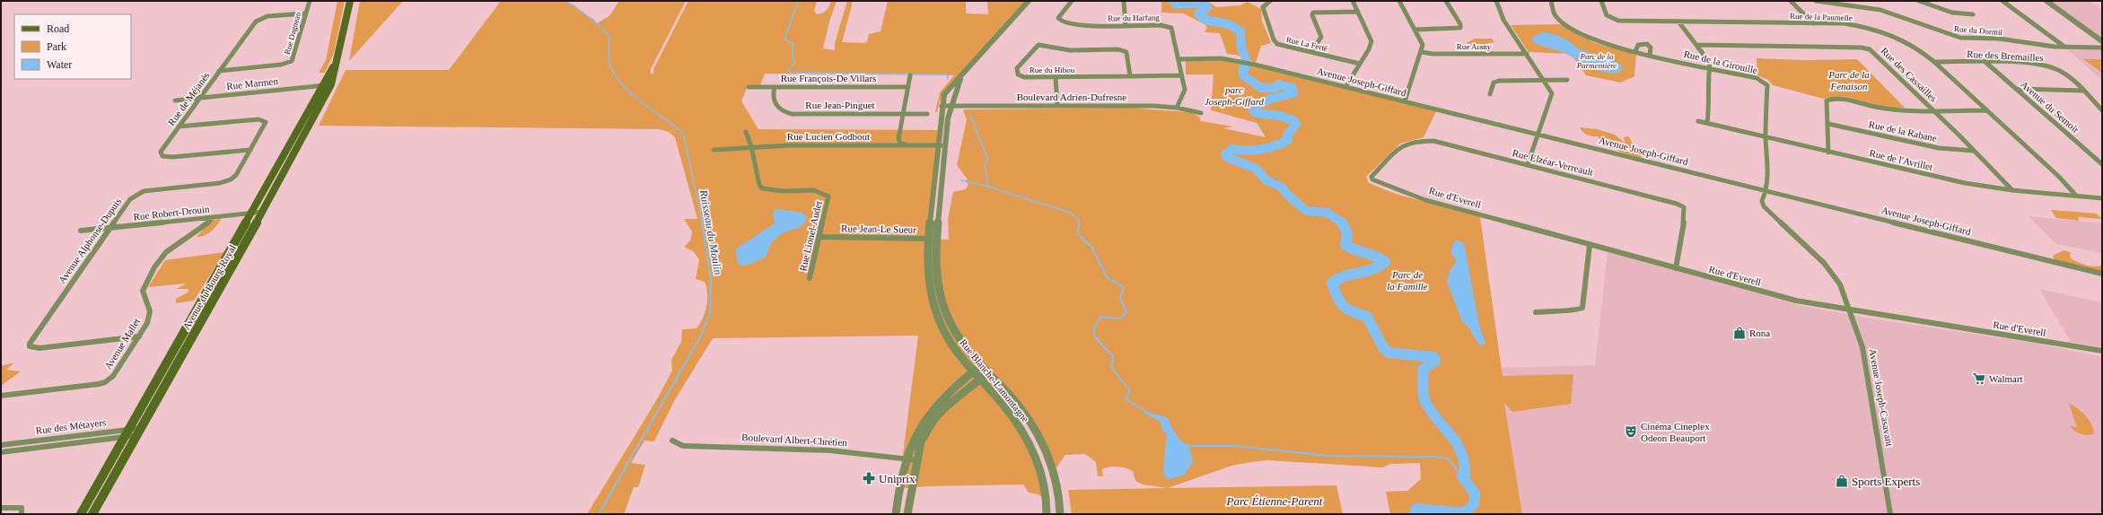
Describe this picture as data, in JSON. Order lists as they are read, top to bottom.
{
  "streets": {
    "main road": ["Avenue du Bourg-Royal"],
    "street": [
      "Rue de la Paumelle",
      "Rue du Harfang",
      "Rue du Dormil",
      "Rue Dagneau",
      "Rue La Ferté",
      "Rue Arany",
      "Rue des Bremailles",
      "Rue de la Girouille",
      "Rue du Hibou",
      "Rue des Cassailles",
      "Rue François-De Villars",
      "Avenue Joseph-Giffard",
      "Rue Marmen",
      "Boulevard Adrien-Dufresne",
      "Rue de Méjanès",
      "Rue Jean-Pinguet",
      "Avenue du Semoir",
      "Rue de la Rabane",
      "Rue Lucien Godbout",
      "Rue de l'Avrillet",
      "Rue Elzéar-Verreault",
      "Rue d'Everell",
      "Rue Robert-Drouin",
      "Rue Jean-Le Sueur",
      "Rue Lionel-Audet",
      "Avenue Alphonse-Dupuis",
      "Avenue Mallet",
      "Rue Blanche-Lamontagne",
      "Avenue Joseph-Casavant",
      "Rue des Métayers",
      "Boulevard Albert-Chrétien"
    ]
  },
  "crossings": [
    ["Rue de la Paumelle", "Rue des Bremailles"],
    ["Rue de la Paumelle", "Rue de l'Avrillet"],
    ["Rue du Harfang", "Rue du Hibou"],
    ["Rue du Harfang", "Avenue Joseph-Giffard"],
    ["Rue du Harfang", "Boulevard Adrien-Dufresne"],
    ["Rue Dagneau", "Rue de Méjanès"],
    ["Rue des Bremailles", "Avenue du Semoir"],
    ["Rue de la Girouille", "Avenue Joseph-Giffard"],
    ["Rue de la Girouille", "Rue de l'Avrillet"],
    ["Rue de la Girouille", "Avenue Joseph-Casavant"],
    ["Rue des Cassailles", "Rue de la Rabane"],
    ["Rue des Cassailles", "Rue de l'Avrillet"],
    ["Rue François-De Villars", "Rue Jean-Pinguet"],
    ["Avenue Joseph-Giffard", "Avenue Joseph-Casavant"],
    ["Rue Marmen", "Rue de Méjanès"],
    ["Rue Marmen", "Avenue du Bourg-Royal"],
    ["Boulevard Adrien-Dufresne", "Rue Blanche-Lamontagne"],
    ["Rue de Méjanès", "Avenue Alphonse-Dupuis"],
    ["Rue Lucien Godbout", "Rue Lionel-Audet"],
    ["Rue Lucien Godbout", "Rue Blanche-Lamontagne"],
    ["Rue Elzéar-Verreault", "Rue d'Everell"],
    ["Rue d'Everell", "Avenue Joseph-Casavant"],
    ["Rue Robert-Drouin", "Avenue Alphonse-Dupuis"],
    ["Rue Robert-Drouin", "Avenue du Bourg-Royal"],
    ["Rue Robert-Drouin", "Avenue Mallet"],
    ["Rue Jean-Le Sueur", "Rue Lionel-Audet"],
    ["Rue Jean-Le Sueur", "Rue Blanche-Lamontagne"],
    ["Avenue Alphonse-Dupuis", "Avenue Mallet"],
    ["Avenue du Bourg-Royal", "Rue des Métayers"]
  ],
  "water": ["Ruisseau du Moulin"],
  "parks": [
    "Parc de la Parmentière",
    "Parc de la Fenaison",
    "parc Joseph-Giffard",
    "Parc de la Famille",
    "Parc Étienne-Parent"
  ],
  "places": {
    "shop": ["Rona", "Sports Experts"],
    "supermarket": ["Walmart"],
    "theatre": ["Cinéma Cineplex Odeon Beauport"],
    "pharmacy": ["Uniprix"]
  },
  "legend": ["Road", "Park", "Water"]
}
